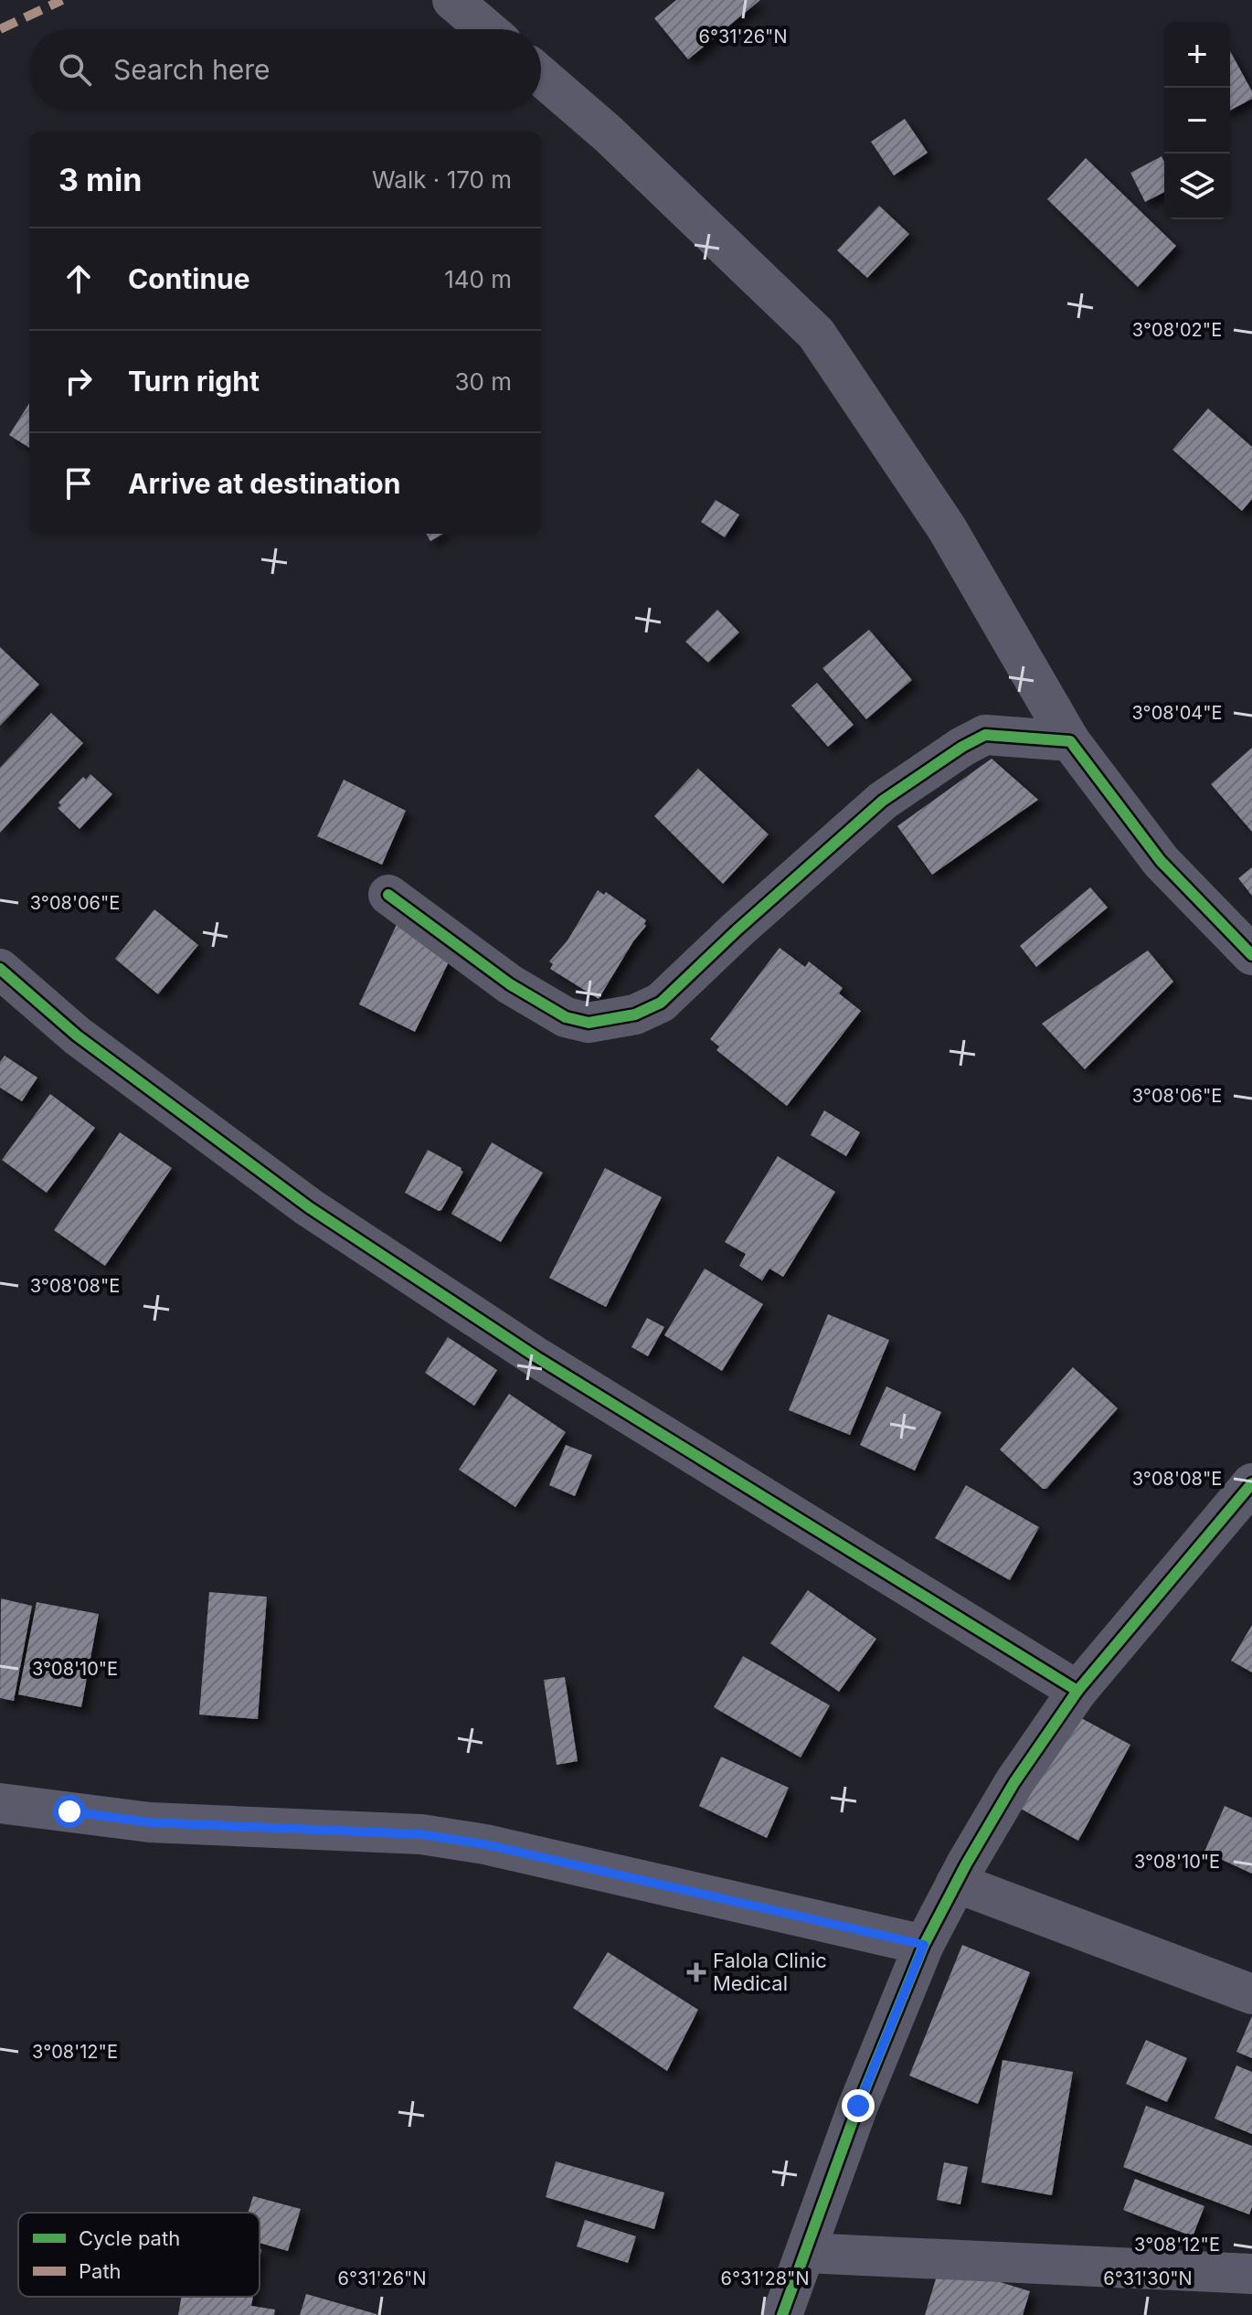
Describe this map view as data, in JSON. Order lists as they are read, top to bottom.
{
  "places": {
    "health": ["Falola Clinic Medical"]
  },
  "legend": ["Cycle path", "Path"],
  "page": {
    "map_buttons": ["+", "−"],
    "search": "Search here",
    "heading": ["3 min", "Walk · 170 m"],
    "list": [
      ["Continue", "140 m"],
      ["Turn right", "30 m"],
      "Arrive at destination"
    ]
  },
  "coordinates": [
    "6°31'26\"N",
    "3°08'02\"E",
    "3°08'04\"E",
    "3°08'06\"E",
    "3°08'08\"E",
    "3°08'10\"E",
    "3°08'12\"E",
    "6°31'28\"N",
    "6°31'30\"N"
  ]
}
